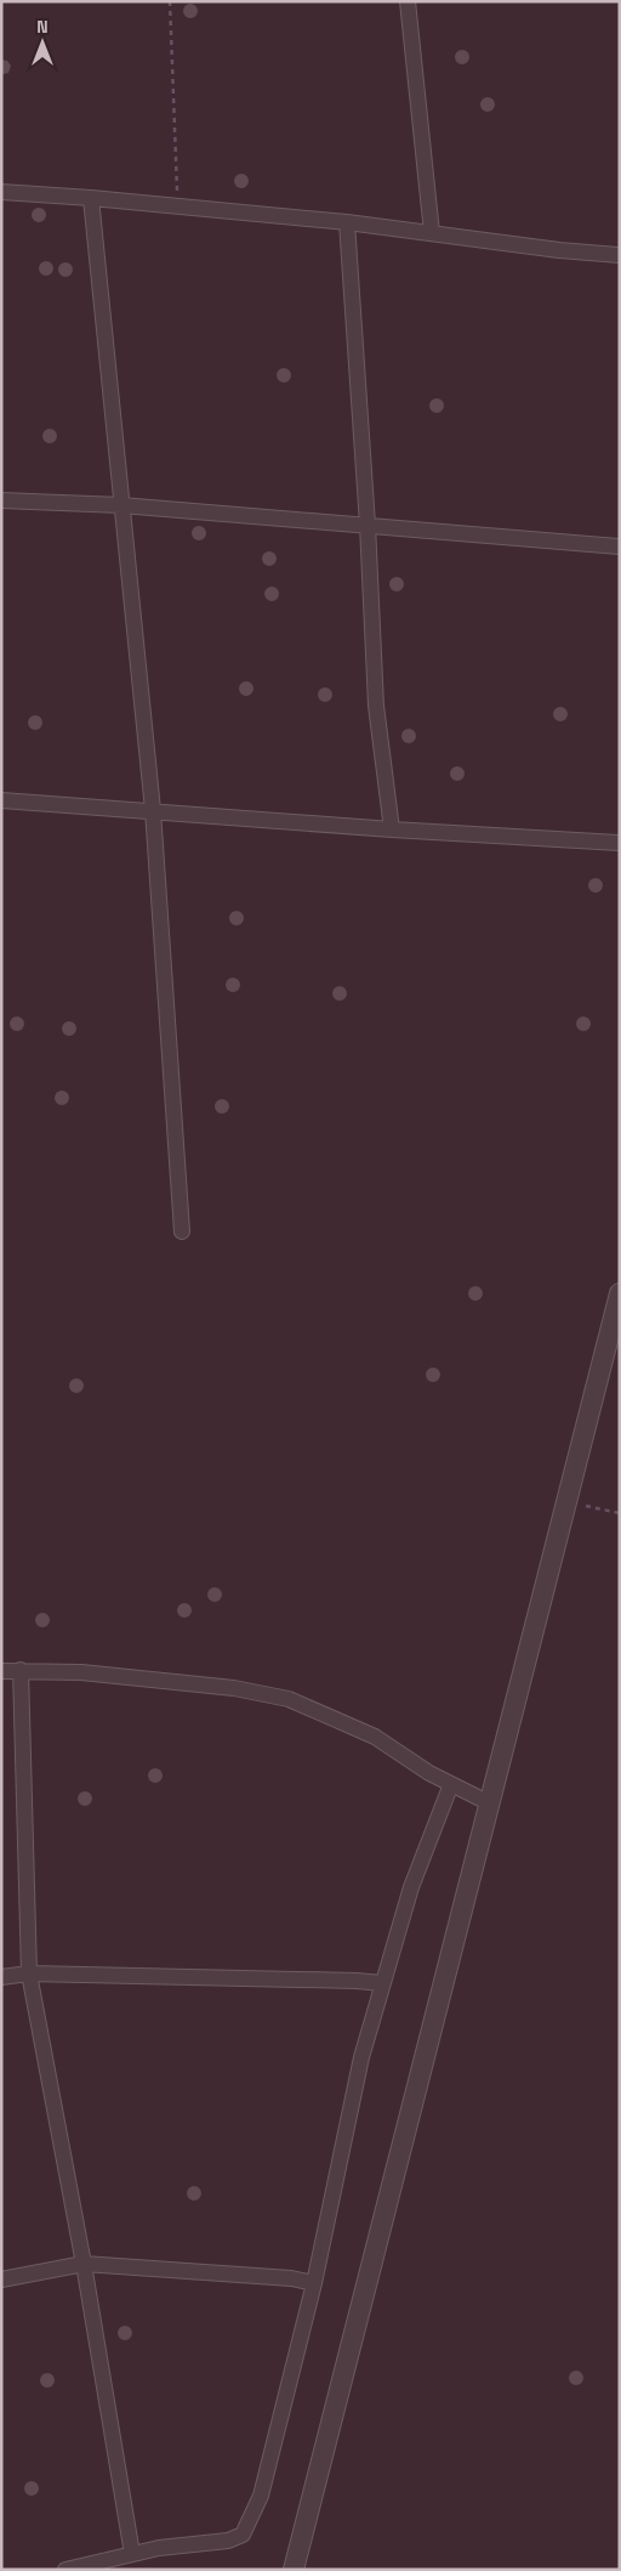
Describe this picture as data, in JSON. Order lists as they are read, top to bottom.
{
  "north": "top"
}
